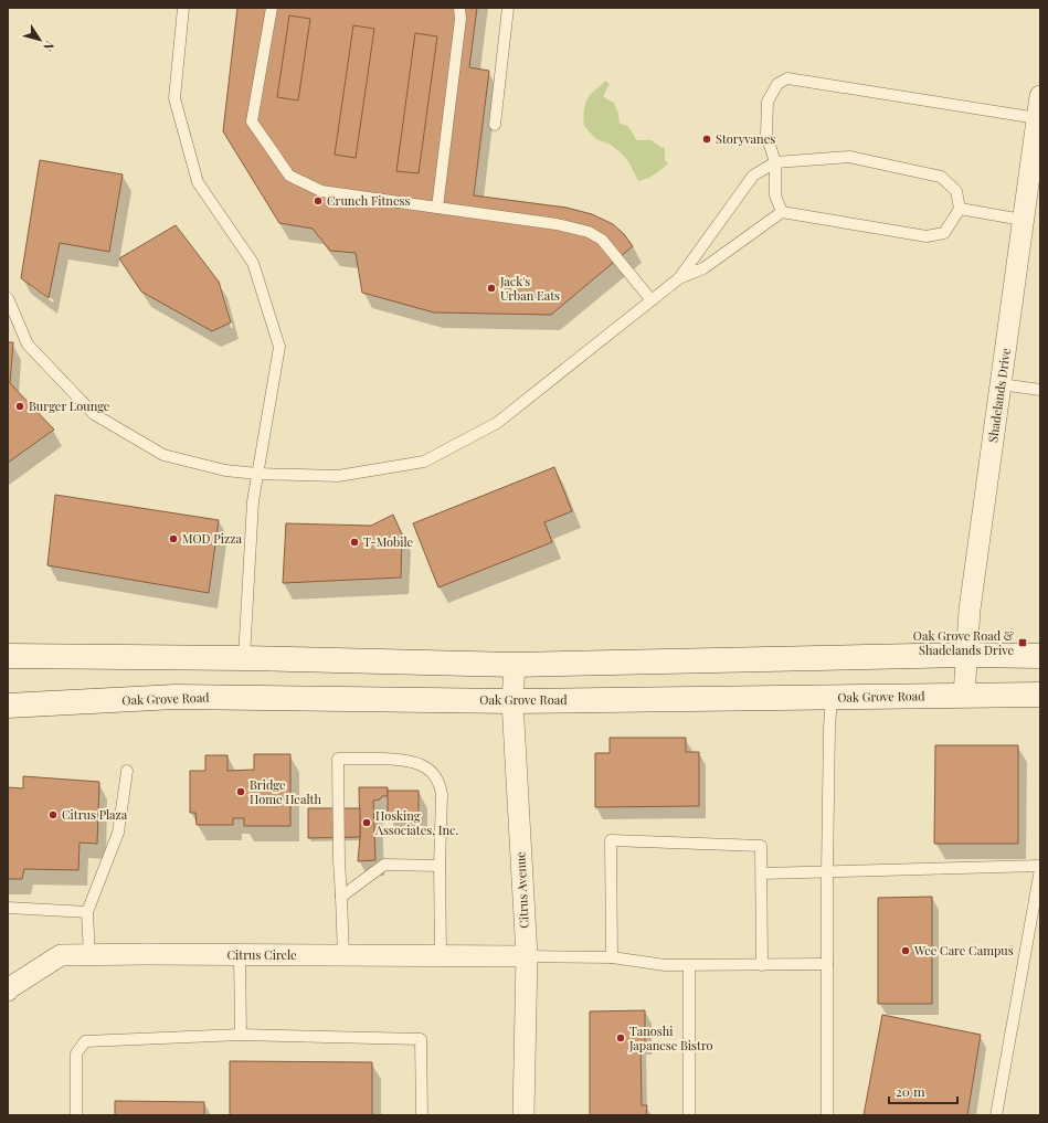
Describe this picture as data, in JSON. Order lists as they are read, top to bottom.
{
  "streets": {
    "main road": ["Oak Grove Road"],
    "street": ["Shadelands Drive", "Citrus Avenue", "Citrus Circle"]
  },
  "crossings": [
    ["Shadelands Drive", "Oak Grove Road"],
    ["Oak Grove Road", "Citrus Avenue"],
    ["Citrus Avenue", "Citrus Circle"]
  ],
  "places": {
    "other": [
      "Storyvanes",
      "Crunch Fitness",
      "Jack's Urban Eats",
      "Burger Lounge",
      "MOD Pizza",
      "T-Mobile",
      "Bridge Home Health",
      "Citrus Plaza",
      "Hosking Associates, Inc.",
      "Wee Care Campus",
      "Tanoshi Japanese Bistro"
    ],
    "transit": ["Oak Grove Road & Shadelands Drive"]
  },
  "scale_bar": "20 m",
  "north": "bottom right"
}
